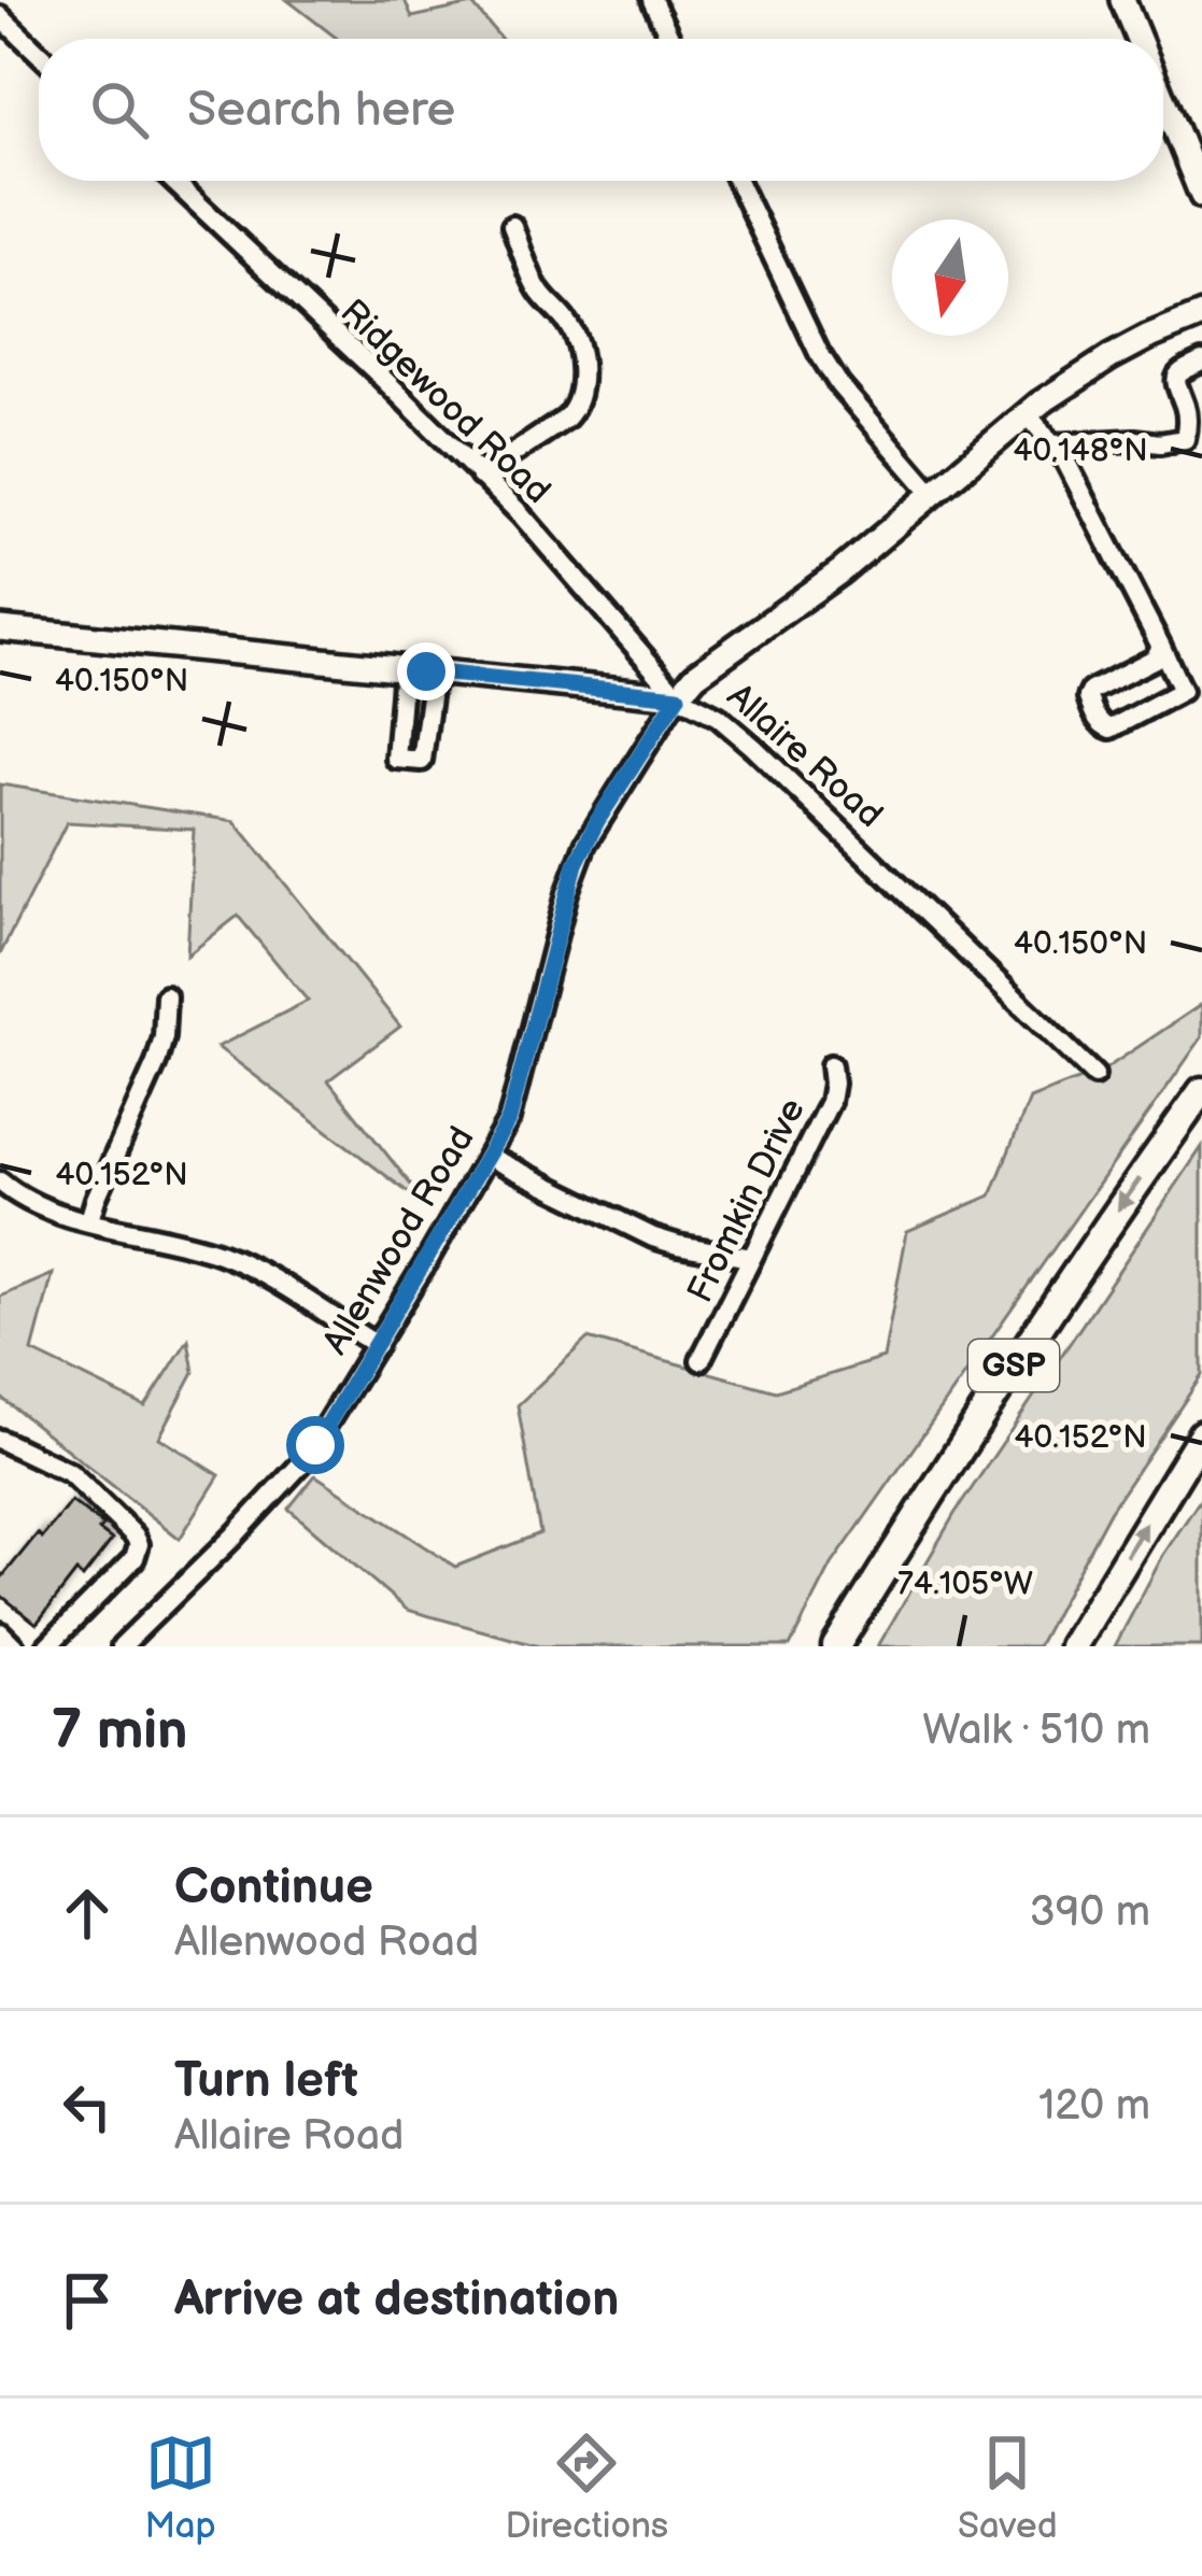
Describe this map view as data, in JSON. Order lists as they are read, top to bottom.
{
  "streets": {
    "highway": ["GSP"],
    "main road": ["Allaire Road", "Allenwood Road"],
    "street": ["Ridgewood Road", "Fromkin Drive"]
  },
  "crossings": [
    ["Ridgewood Road", "Allaire Road"],
    ["Ridgewood Road", "Allenwood Road"],
    ["Allaire Road", "Allenwood Road"]
  ],
  "north": "bottom",
  "page": {
    "search": "Search here",
    "heading": ["7 min", "Walk · 510 m"],
    "list": [
      ["Continue", "Allenwood Road", "390 m"],
      ["Turn left", "Allaire Road", "120 m"],
      "Arrive at destination"
    ],
    "nav": ["Map", "Directions", "Saved"]
  },
  "coordinates": [
    "40.148°N",
    "40.150°N",
    "40.152°N",
    "74.105°W"
  ]
}
